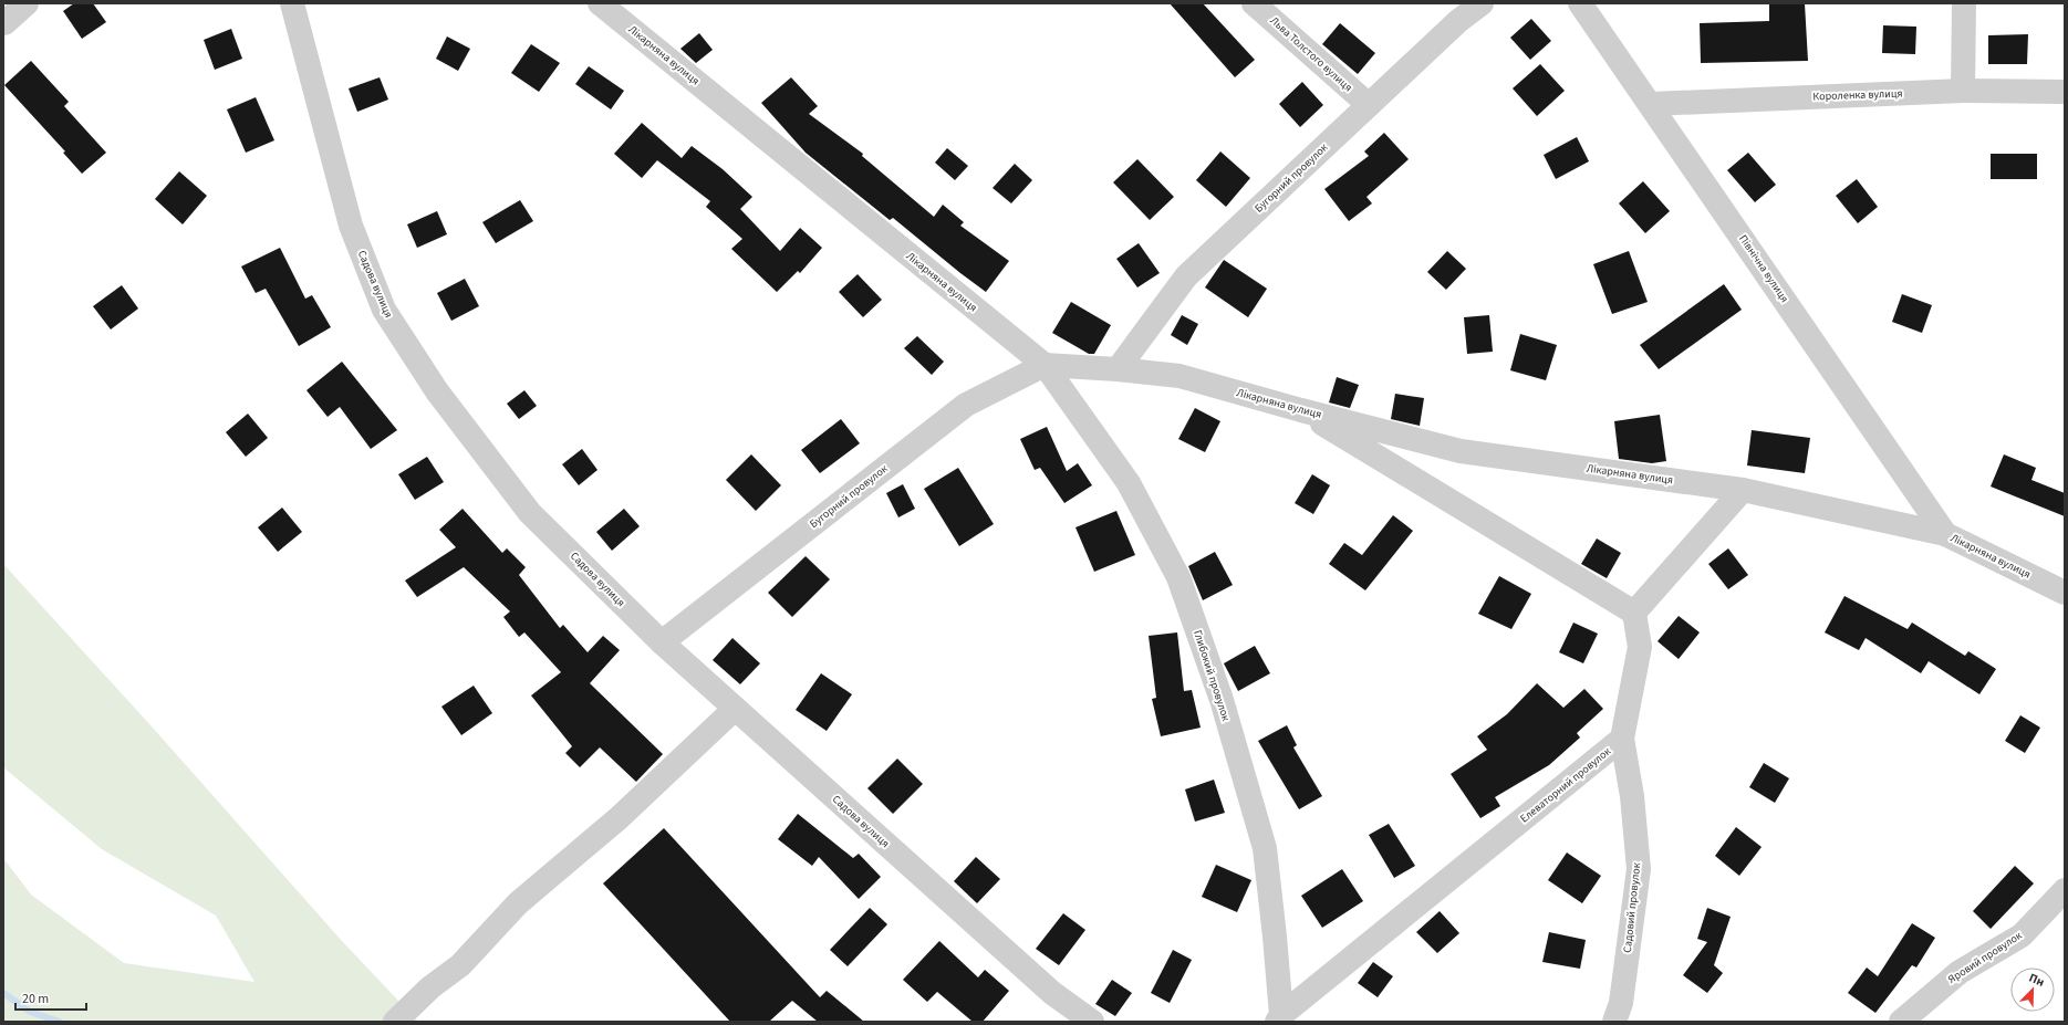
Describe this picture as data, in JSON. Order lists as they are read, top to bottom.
{
  "streets": {
    "street": [
      "Льва Толстого вулиця",
      "Лікарняна вулиця",
      "Короленка вулиця",
      "Бугорний провулок",
      "Північна вулиця",
      "Садова вулиця",
      "Глибокий провулок",
      "Елеваторний провулок",
      "Садовий провулок",
      "Яровий провулок"
    ]
  },
  "crossings": [
    ["Льва Толстого вулиця", "Бугорний провулок"],
    ["Лікарняна вулиця", "Бугорний провулок"],
    ["Лікарняна вулиця", "Північна вулиця"],
    ["Лікарняна вулиця", "Глибокий провулок"],
    ["Короленка вулиця", "Північна вулиця"],
    ["Бугорний провулок", "Садова вулиця"],
    ["Бугорний провулок", "Глибокий провулок"],
    ["Глибокий провулок", "Елеваторний провулок"],
    ["Елеваторний провулок", "Садовий провулок"]
  ],
  "scale_bar": "20 m",
  "north": "top right"
}
